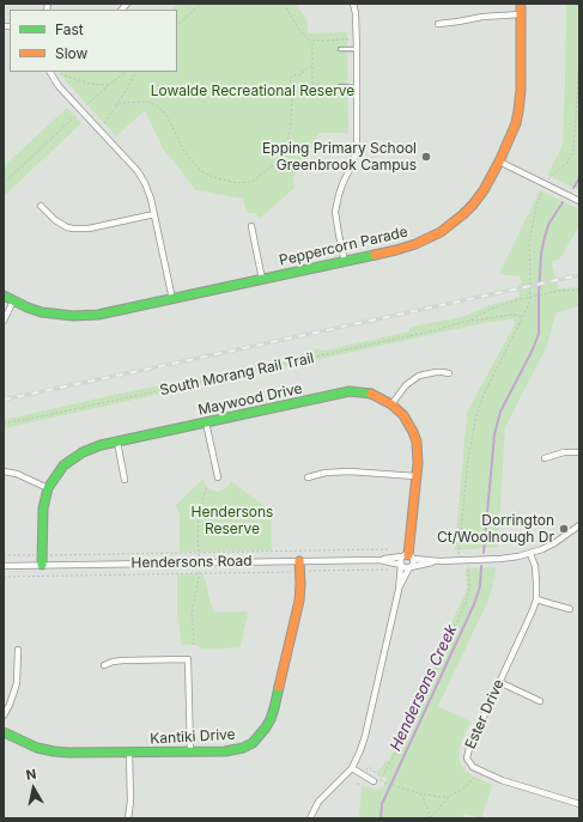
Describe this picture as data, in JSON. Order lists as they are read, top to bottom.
{
  "streets": {
    "street": [
      "Peppercorn Parade",
      "Maywood Drive",
      "Hendersons Road",
      "Ester Drive",
      "Kantiki Drive"
    ],
    "path": ["South Morang Rail Trail"]
  },
  "crossings": [
    ["Maywood Drive", "Hendersons Road"],
    ["Hendersons Road", "Kantiki Drive"]
  ],
  "water": ["Hendersons Creek"],
  "parks": ["Lowalde Recreational Reserve", "Hendersons Reserve"],
  "places": ["Epping Primary School Greenbrook Campus", "Dorrington Ct/Woolnough Dr"],
  "legend": ["Fast", "Slow"],
  "north": "top"
}
